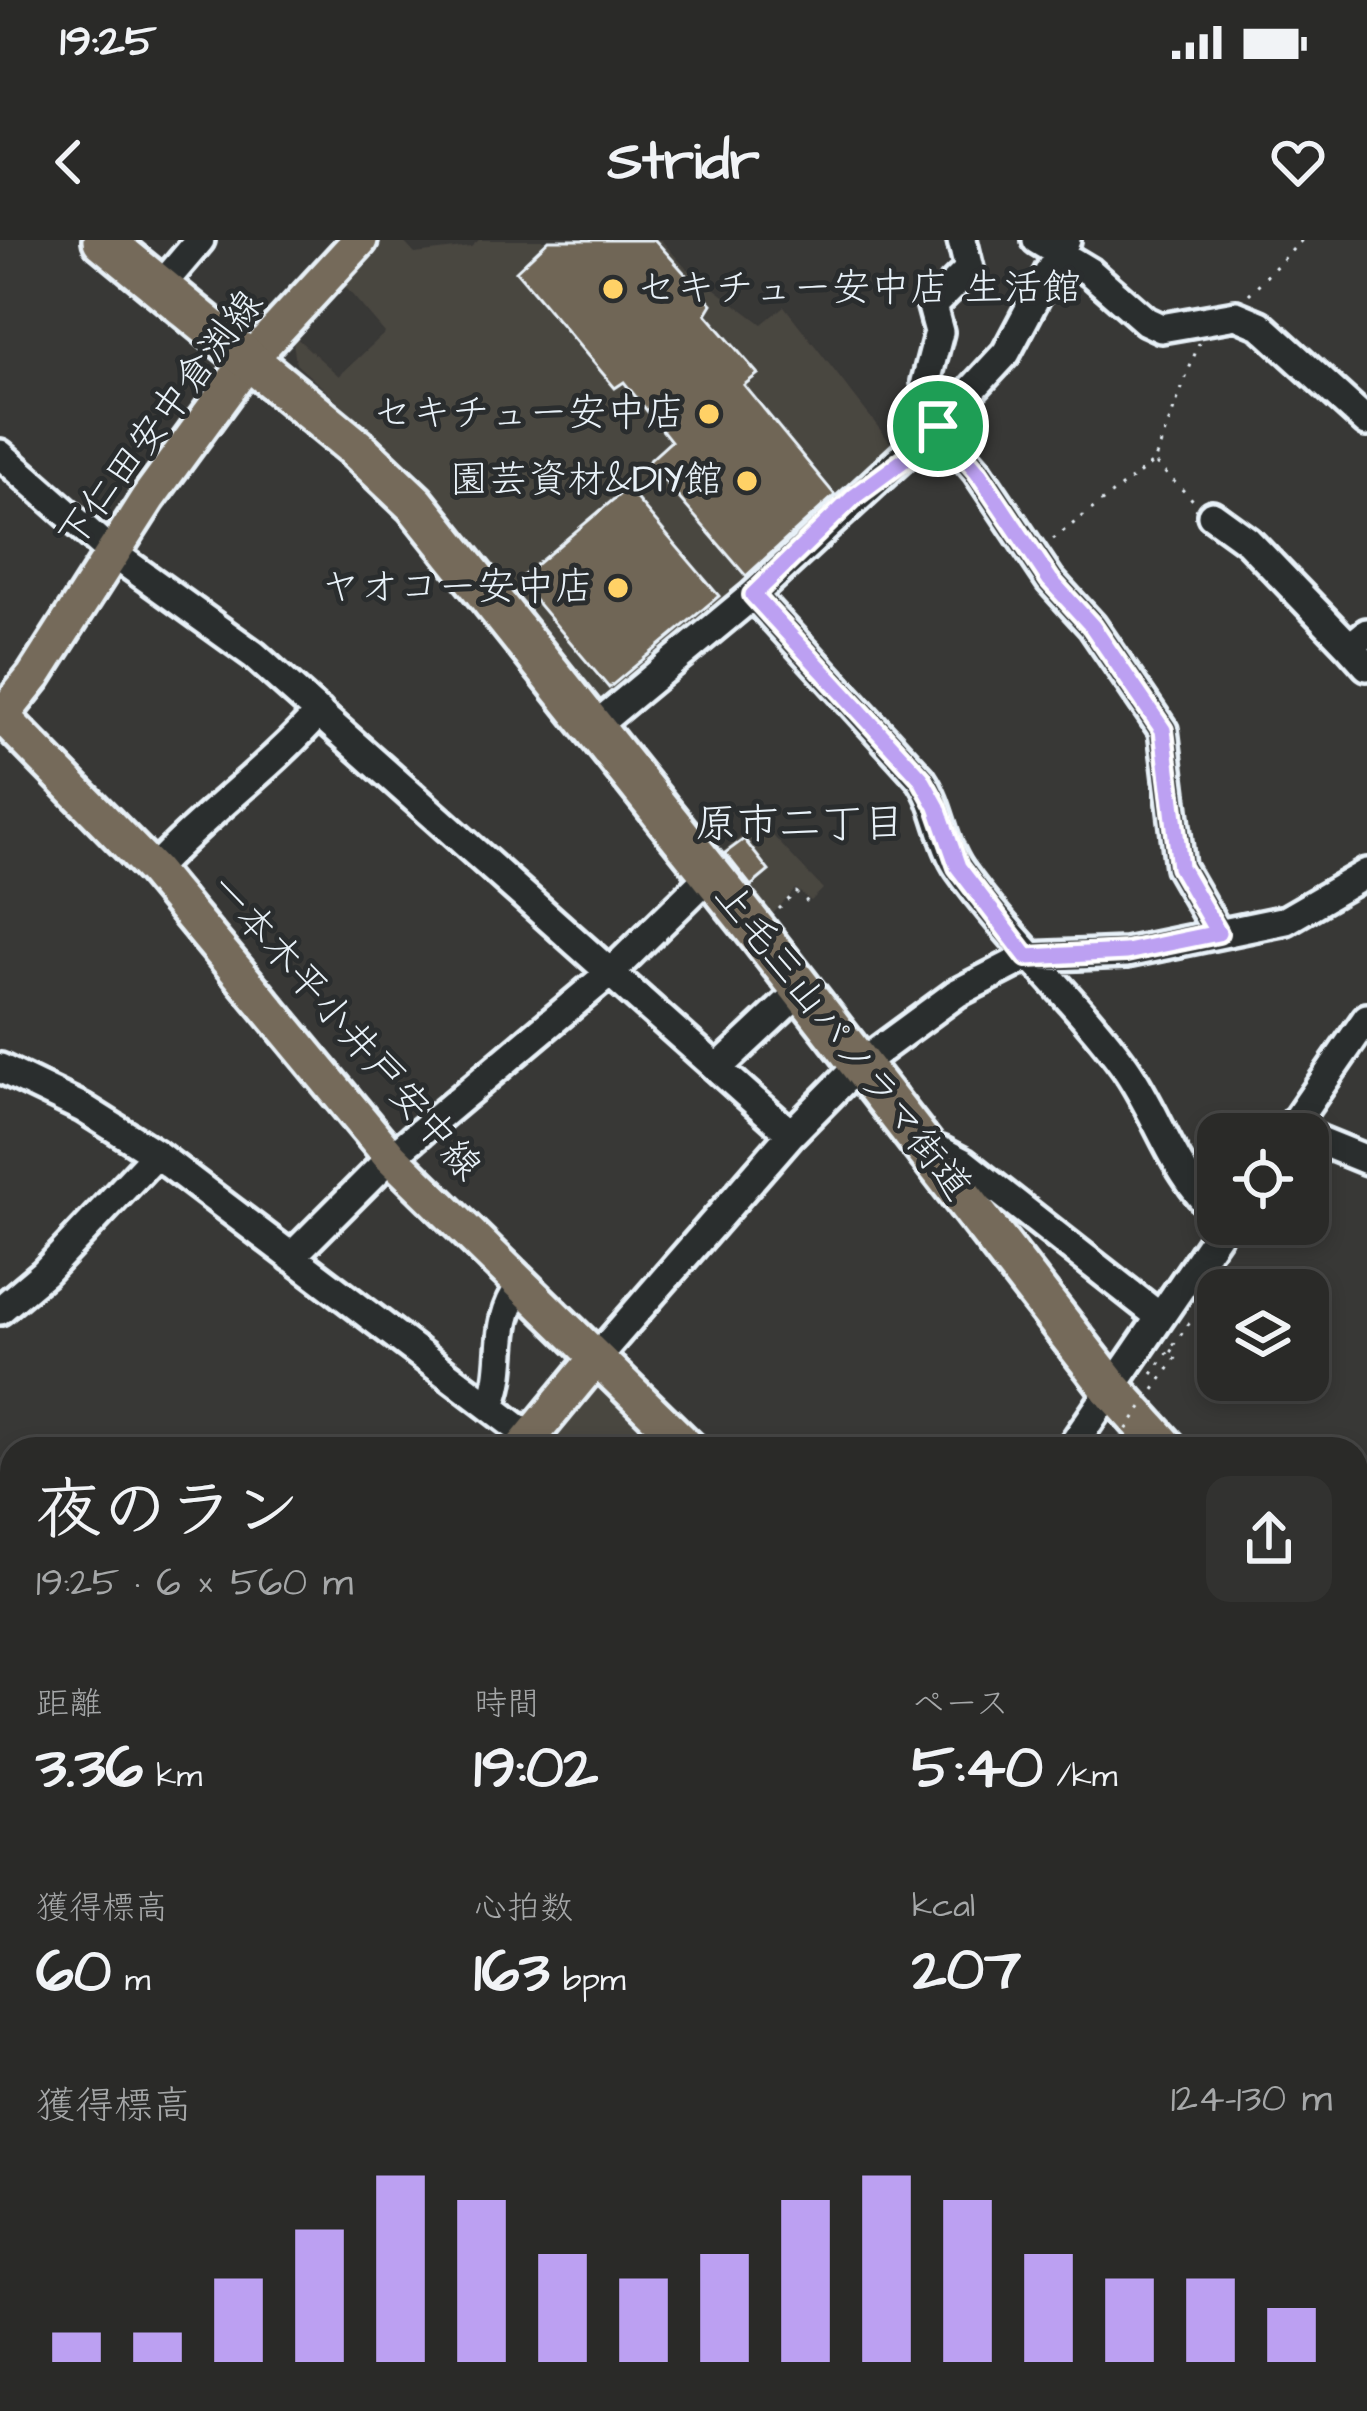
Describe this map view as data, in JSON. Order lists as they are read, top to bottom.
{
  "streets": {
    "highway": ["上毛三山パノラマ街道"],
    "main road": ["下仁田安中倉渕線", "一本木平小井戸安中線"]
  },
  "crossings": [
    ["下仁田安中倉渕線", "一本木平小井戸安中線"],
    ["下仁田安中倉渕線", "上毛三山パノラマ街道"]
  ],
  "districts": ["原市二丁目"],
  "places": [
    "セキチュー安中店 生活館",
    "セキチュー安中店",
    "園芸資材&DIY館",
    "ヤオコー安中店"
  ],
  "page": {
    "status": "19:25",
    "header": "Stridr",
    "heading": ["夜のラン", "19:25 · 6 × 560 m"],
    "stats": [
      ["距離", "3.36 km"],
      ["時間", "19:02"],
      ["ペース", "5:40 /km"],
      ["獲得標高", "60 m"],
      ["心拍数", "163 bpm"],
      ["kcal", "207"]
    ],
    "chart": ["獲得標高", "124–130 m"]
  }
}
